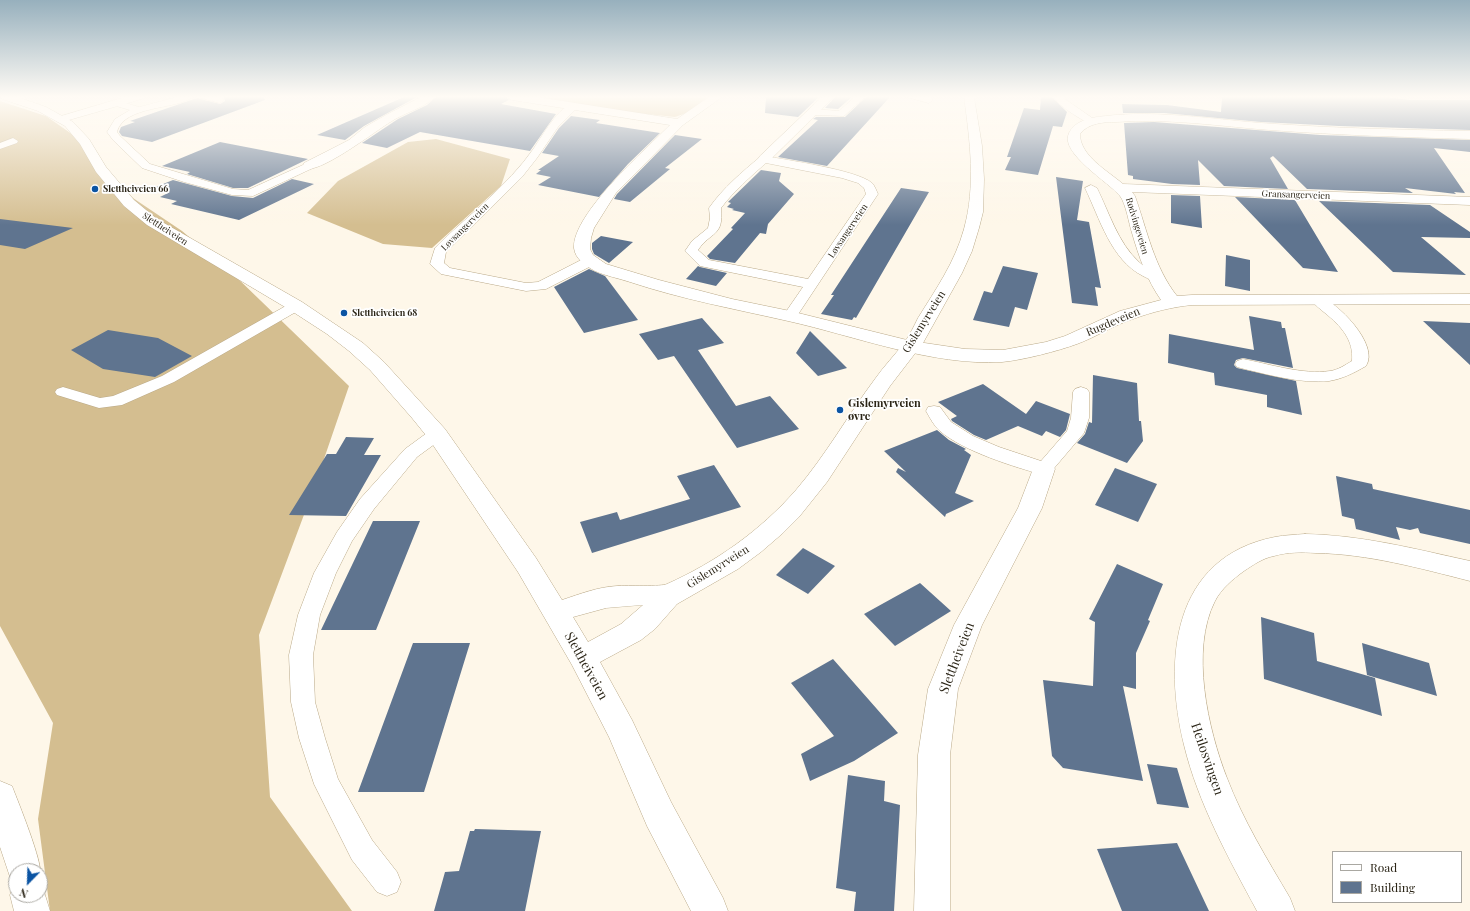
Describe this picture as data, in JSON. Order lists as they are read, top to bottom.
{
  "streets": {
    "street": [
      "Gransangerveien",
      "Rødvingeveien",
      "Slettheiveien",
      "Gislemyrveien",
      "Rugdeveien",
      "Heilosvingen"
    ],
    "lane": ["Løvsangerveien"]
  },
  "crossings": [
    ["Gransangerveien", "Rødvingeveien"],
    ["Rødvingeveien", "Rugdeveien"],
    ["Slettheiveien", "Gislemyrveien"],
    ["Gislemyrveien", "Rugdeveien"]
  ],
  "places": ["Slettheiveien 66", "Slettheiveien 68", "Gislemyrveien øvre"],
  "legend": ["Road", "Building"],
  "north": "bottom left"
}
